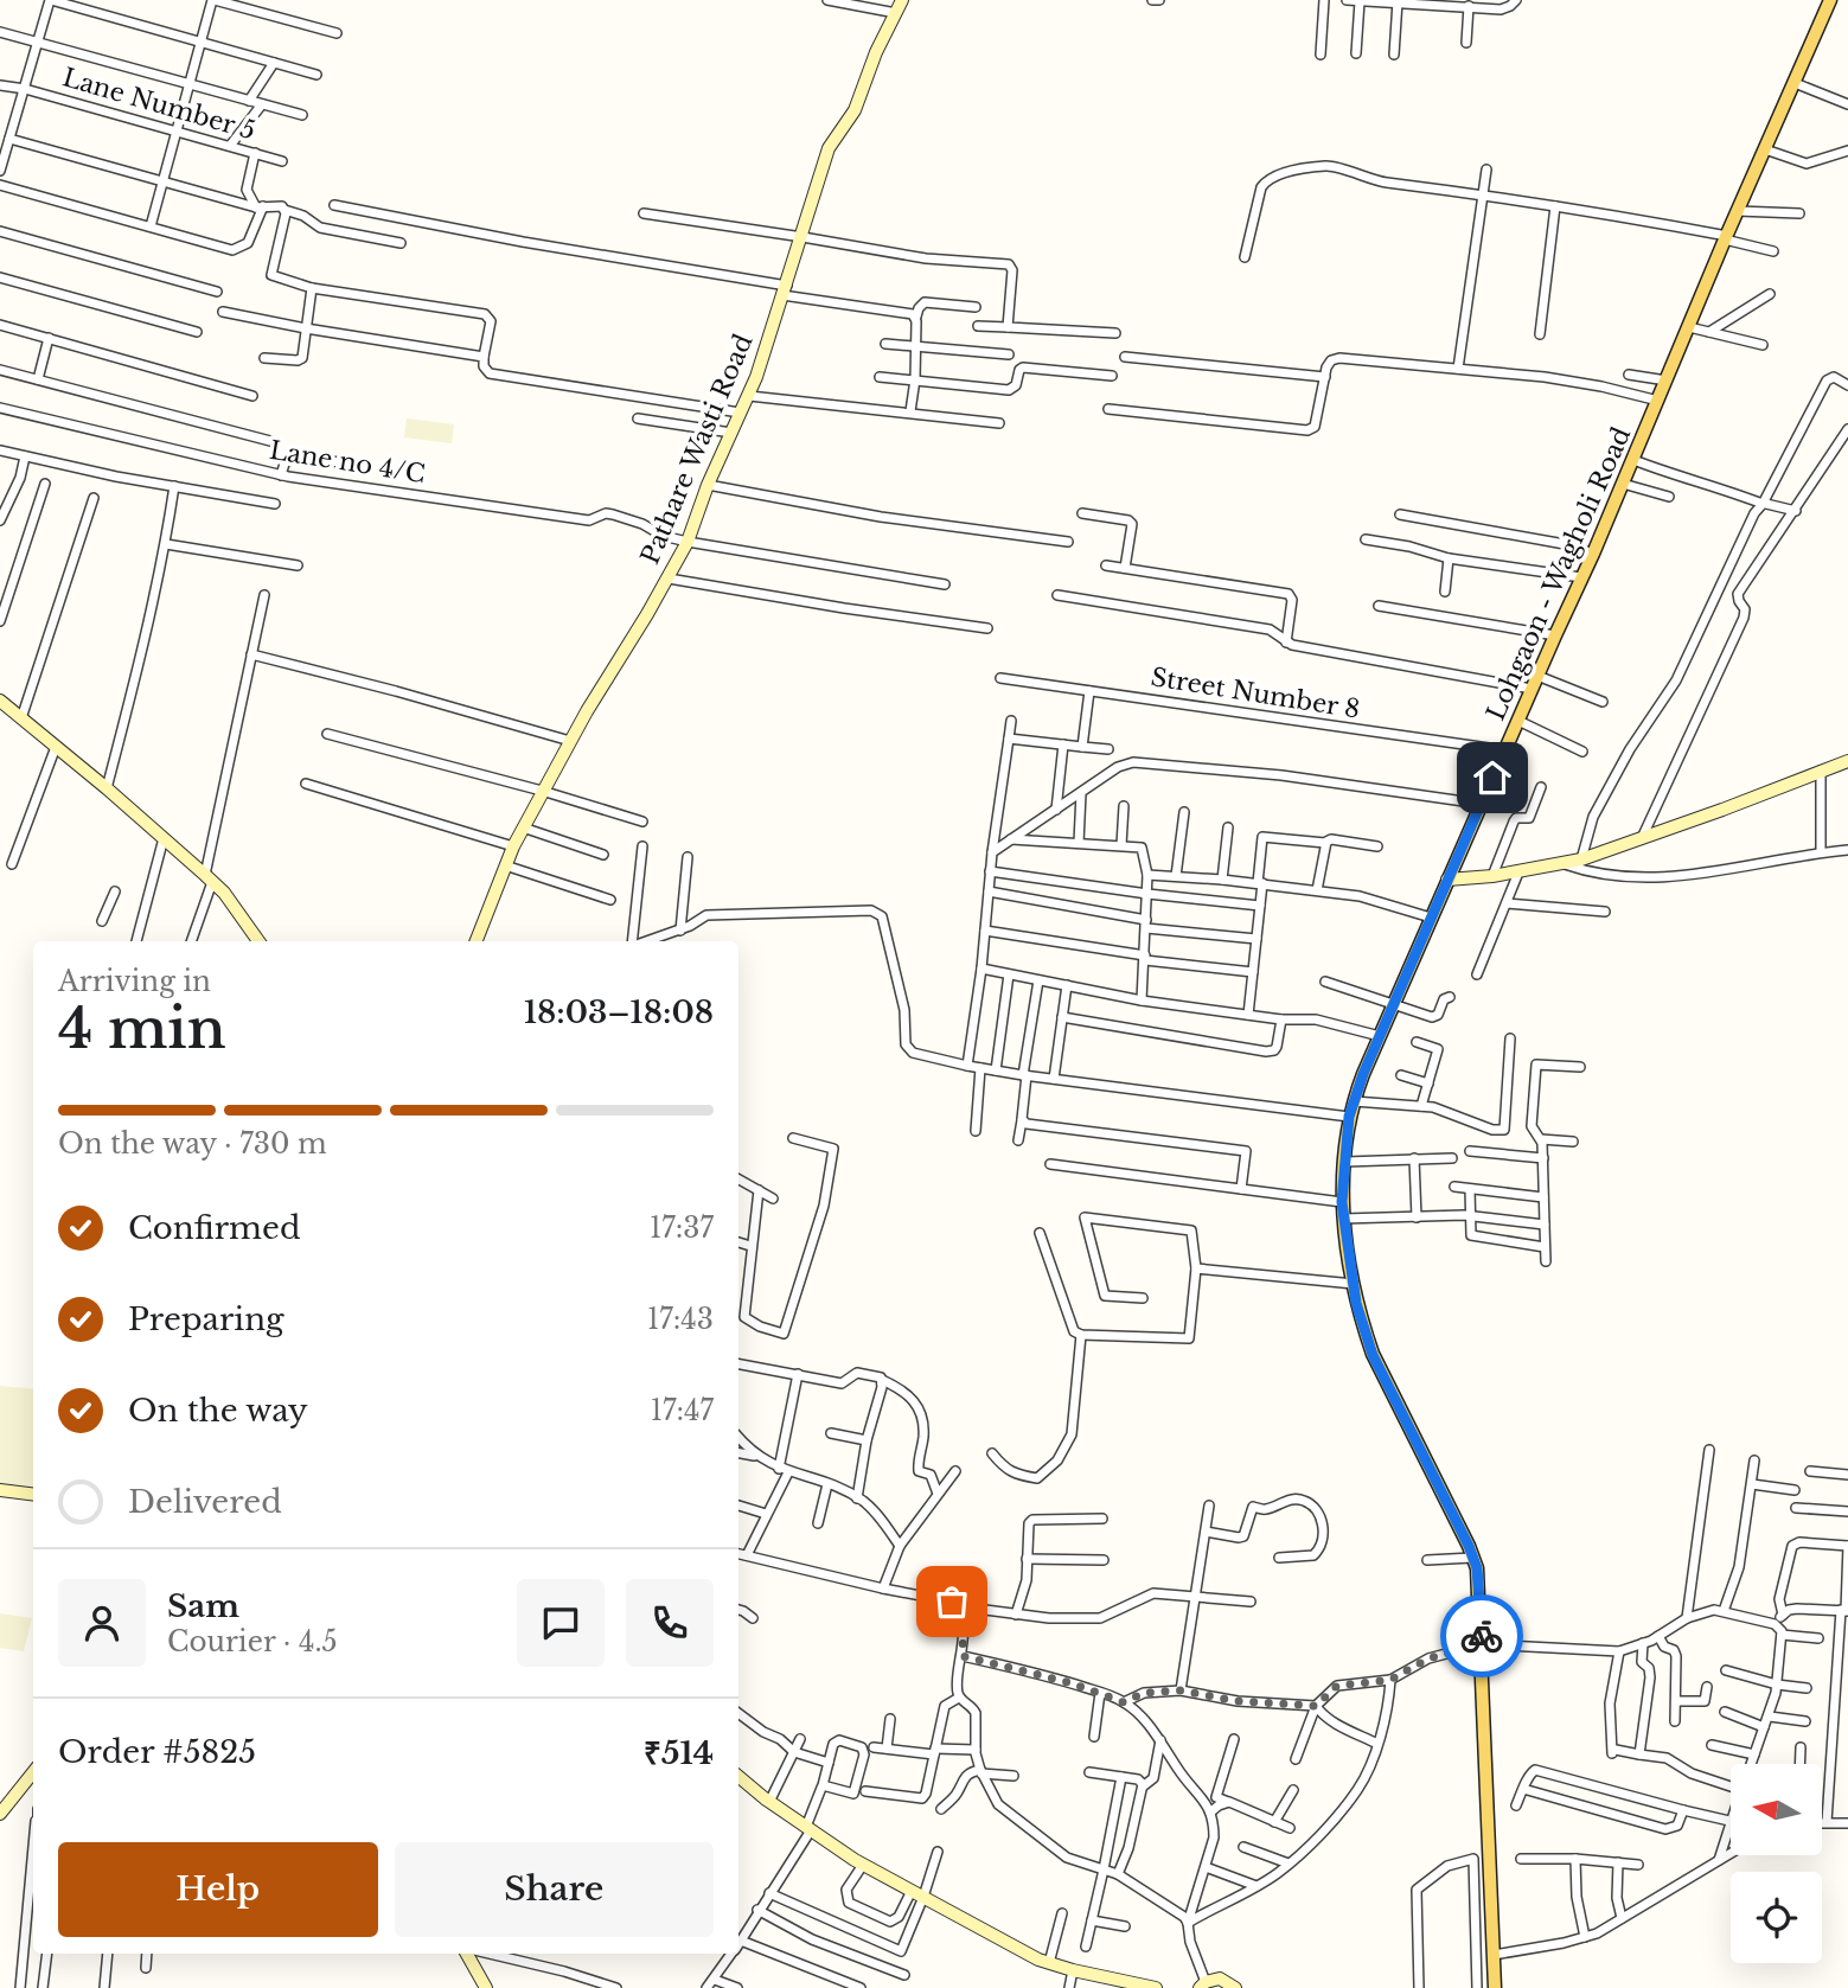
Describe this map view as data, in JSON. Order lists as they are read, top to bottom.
{
  "streets": {
    "main road": ["Lohgaon - Wagholi Road"],
    "street": [
      "Lane Number 5",
      "Pathare Wasti Road",
      "Lane no 4/C",
      "Street Number 8"
    ]
  },
  "crossings": [
    ["Pathare Wasti Road", "Lane no 4/C"],
    ["Lohgaon - Wagholi Road", "Street Number 8"]
  ],
  "north": "left",
  "page": {
    "heading": ["4 min", "Arriving in", "18:03–18:08"],
    "panel": [
      "Sam",
      "Courier · 4.5",
      "Order #5825",
      "₹514"
    ],
    "bar": "On the way · 730 m",
    "list": [
      ["Confirmed", "17:37"],
      ["Preparing", "17:43"],
      ["On the way", "17:47"],
      "Delivered"
    ],
    "buttons": ["Help", "Share"]
  }
}
